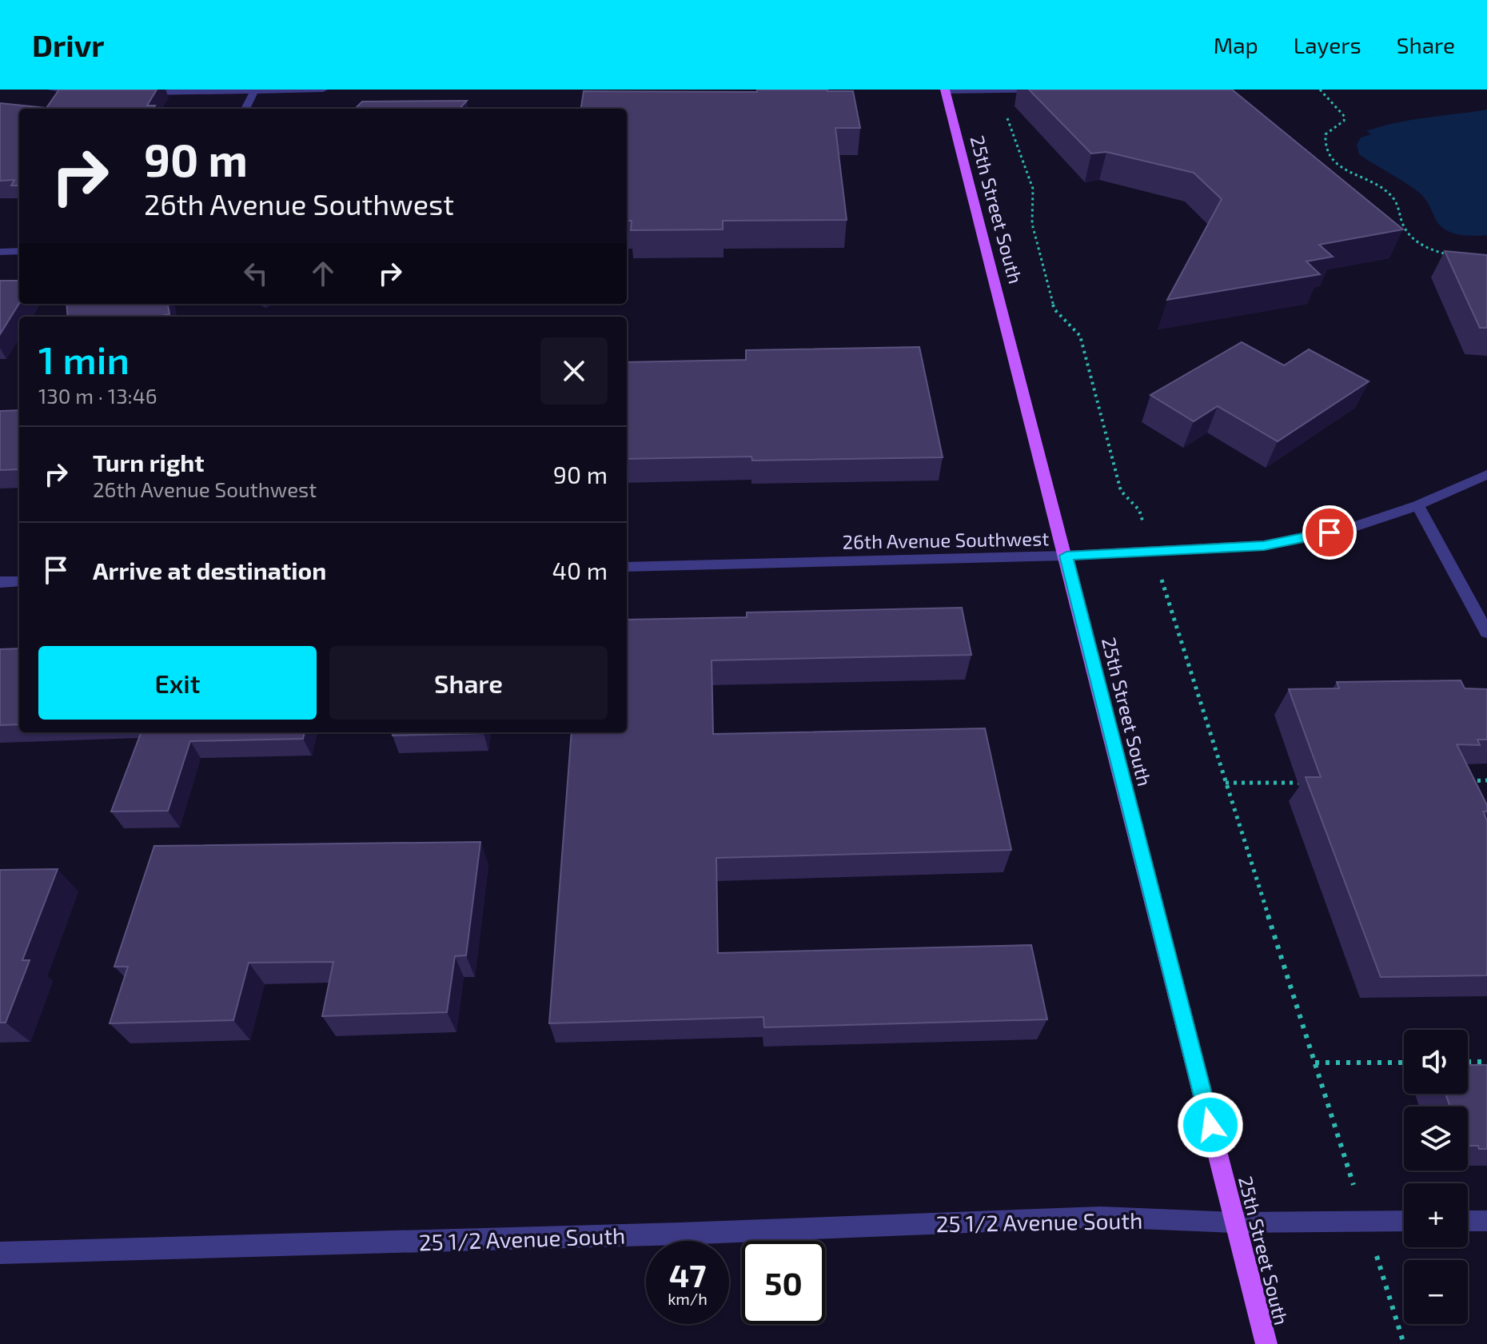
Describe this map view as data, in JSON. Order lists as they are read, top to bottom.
{
  "streets": {
    "main road": ["25th Street South"],
    "street": ["26th Avenue Southwest", "25 1/2 Avenue South"]
  },
  "crossings": [
    ["25th Street South", "26th Avenue Southwest"],
    ["25th Street South", "25 1/2 Avenue South"]
  ],
  "page": {
    "header": "Drivr",
    "nav": ["Map", "Layers", "Share"],
    "turn": ["90 m", "26th Avenue Southwest"],
    "heading": ["1 min", "130 m · 13:46"],
    "list": [
      {
        "name": "Turn right",
        "note": "26th Avenue Southwest",
        "value": "90 m"
      },
      {
        "name": "Arrive at destination",
        "value": "40 m"
      }
    ],
    "buttons": ["Exit", "Share"],
    "map_buttons": ["+", "−"],
    "speed": "47 km/h",
    "limit": "50"
  }
}
